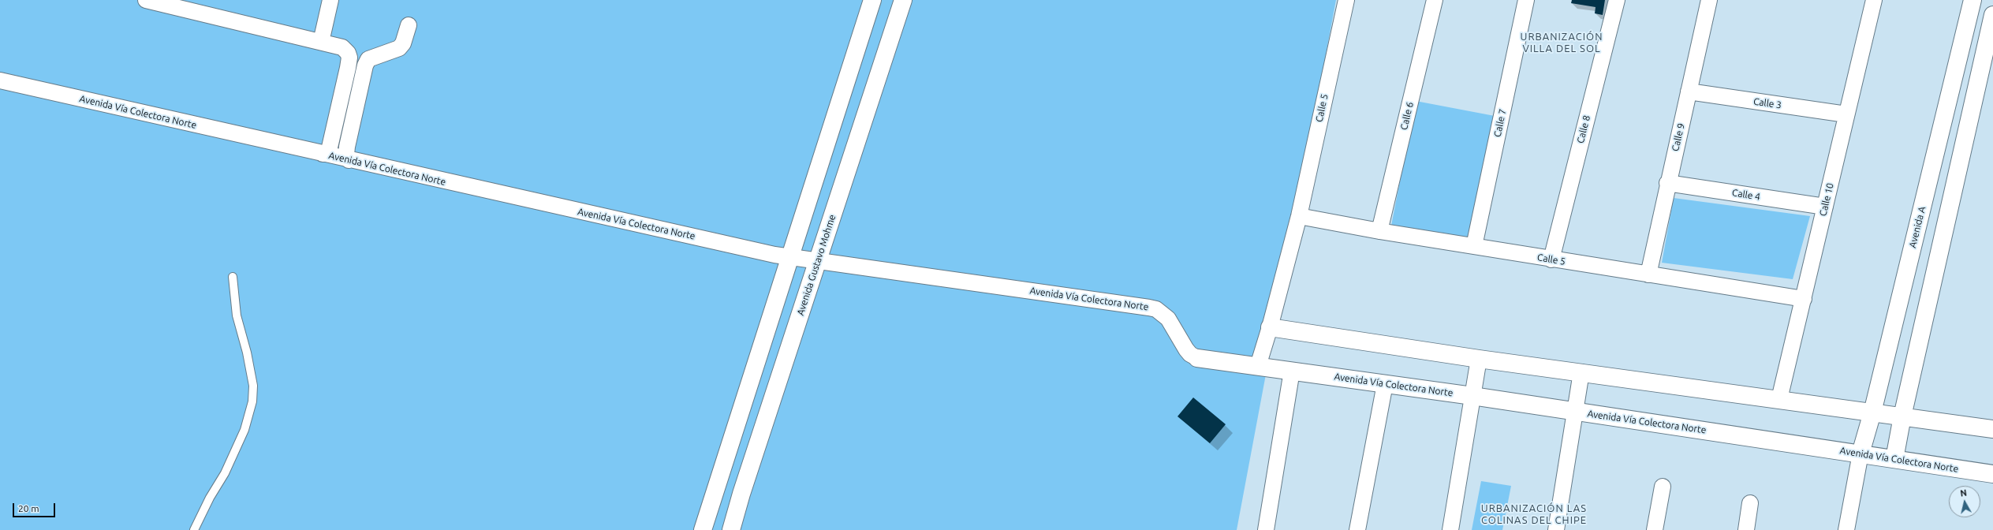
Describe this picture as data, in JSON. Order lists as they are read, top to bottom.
{
  "streets": {
    "street": [
      "Calle 3",
      "Calle 5",
      "Avenida Vía Colectora Norte",
      "Calle 6",
      "Calle 7",
      "Calle 8",
      "Calle 9",
      "Calle 4",
      "Calle 10",
      "Avenida A",
      "Avenida Gustavo Mohme"
    ]
  },
  "crossings": [
    ["Calle 3", "Calle 9"],
    ["Calle 3", "Calle 10"],
    ["Calle 5", "Avenida Vía Colectora Norte"],
    ["Calle 5", "Calle 6"],
    ["Calle 5", "Calle 7"],
    ["Calle 5", "Calle 8"],
    ["Calle 5", "Calle 9"],
    ["Calle 5", "Calle 10"],
    ["Avenida Vía Colectora Norte", "Avenida A"],
    ["Avenida Vía Colectora Norte", "Avenida Gustavo Mohme"],
    ["Calle 9", "Calle 4"],
    ["Calle 4", "Calle 10"]
  ],
  "districts": ["URBANIZACIÓN VILLA DEL SOL", "URBANIZACIÓN LAS COLINAS DEL CHIPE"],
  "scale_bar": "20 m",
  "north": "top"
}
